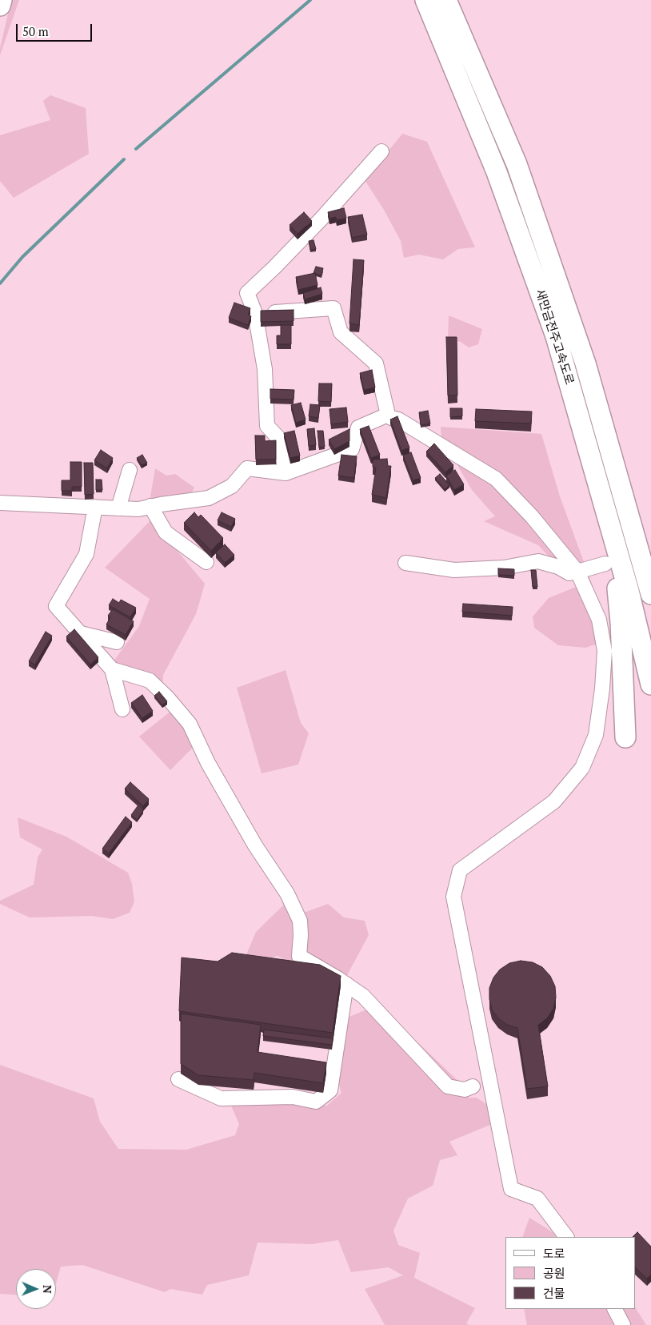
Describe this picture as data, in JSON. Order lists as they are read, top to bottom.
{
  "streets": {
    "highway": ["새만금전주고속도로"]
  },
  "legend": ["도로", "공원", "건물"],
  "scale_bar": "50 m",
  "north": "right"
}
